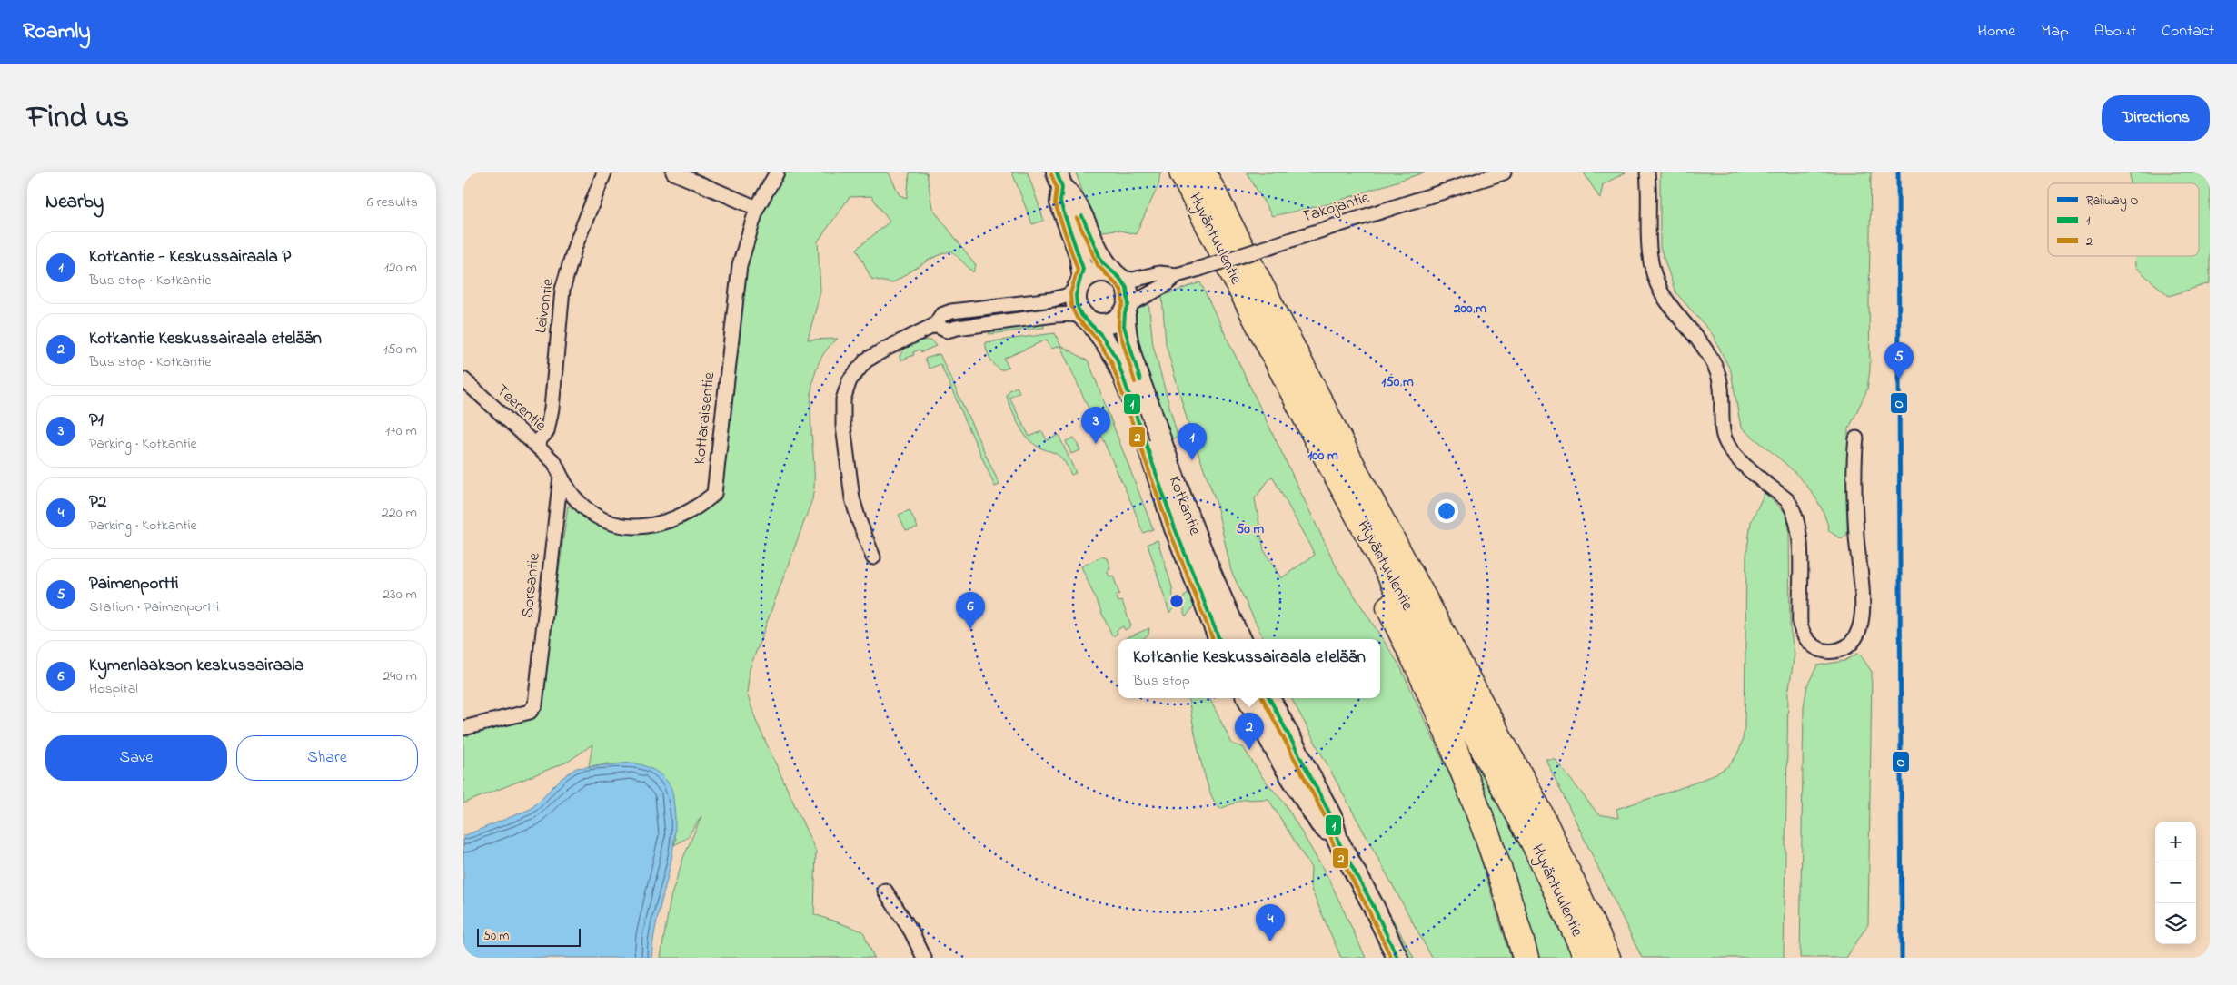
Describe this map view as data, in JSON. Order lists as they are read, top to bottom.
{
  "streets": {
    "highway": ["Hyväntuulentie"],
    "street": [
      "Takojantie",
      "Leivontie",
      "Teerentie",
      "Kottaraisentie",
      "Kotkantie",
      "Sorsantie"
    ]
  },
  "crossings": [
    ["Takojantie", "Kotkantie"],
    ["Leivontie", "Teerentie"],
    ["Teerentie", "Kottaraisentie"],
    ["Teerentie", "Sorsantie"],
    ["Kottaraisentie", "Sorsantie"]
  ],
  "lines": ["rail line O", "transit line 1", "transit line 2"],
  "legend": ["Railway O", "1", "2"],
  "scale_bar": "50 m",
  "page": {
    "header": "Roamly",
    "nav": [
      "Home",
      "Map",
      "About",
      "Contact"
    ],
    "title": "Find us",
    "buttons": [
      "Directions",
      ["Save", "Share"]
    ],
    "heading": ["Nearby", "6 results"],
    "list": [
      {
        "mark": "1",
        "name": "Kotkantie - Keskussairaala P",
        "note": "Bus stop · Kotkantie",
        "value": "120 m"
      },
      {
        "mark": "2",
        "name": "Kotkantie Keskussairaala etelään",
        "note": "Bus stop · Kotkantie",
        "value": "150 m"
      },
      {
        "mark": "3",
        "name": "P1",
        "note": "Parking · Kotkantie",
        "value": "170 m"
      },
      {
        "mark": "4",
        "name": "P2",
        "note": "Parking · Kotkantie",
        "value": "220 m"
      },
      {
        "mark": "5",
        "name": "Paimenportti",
        "note": "Station · Paimenportti",
        "value": "230 m"
      },
      {
        "mark": "6",
        "name": "Kymenlaakson keskussairaala",
        "note": "Hospital",
        "value": "240 m"
      }
    ],
    "pins": [
      "5",
      "3",
      "1",
      "6",
      "2",
      "4"
    ],
    "popup": ["Kotkantie Keskussairaala etelään", "Bus stop"],
    "map_buttons": ["+", "−"],
    "scale": "50 m"
  },
  "rings": [
    "200 m",
    "150 m",
    "100 m",
    "50 m"
  ]
}
